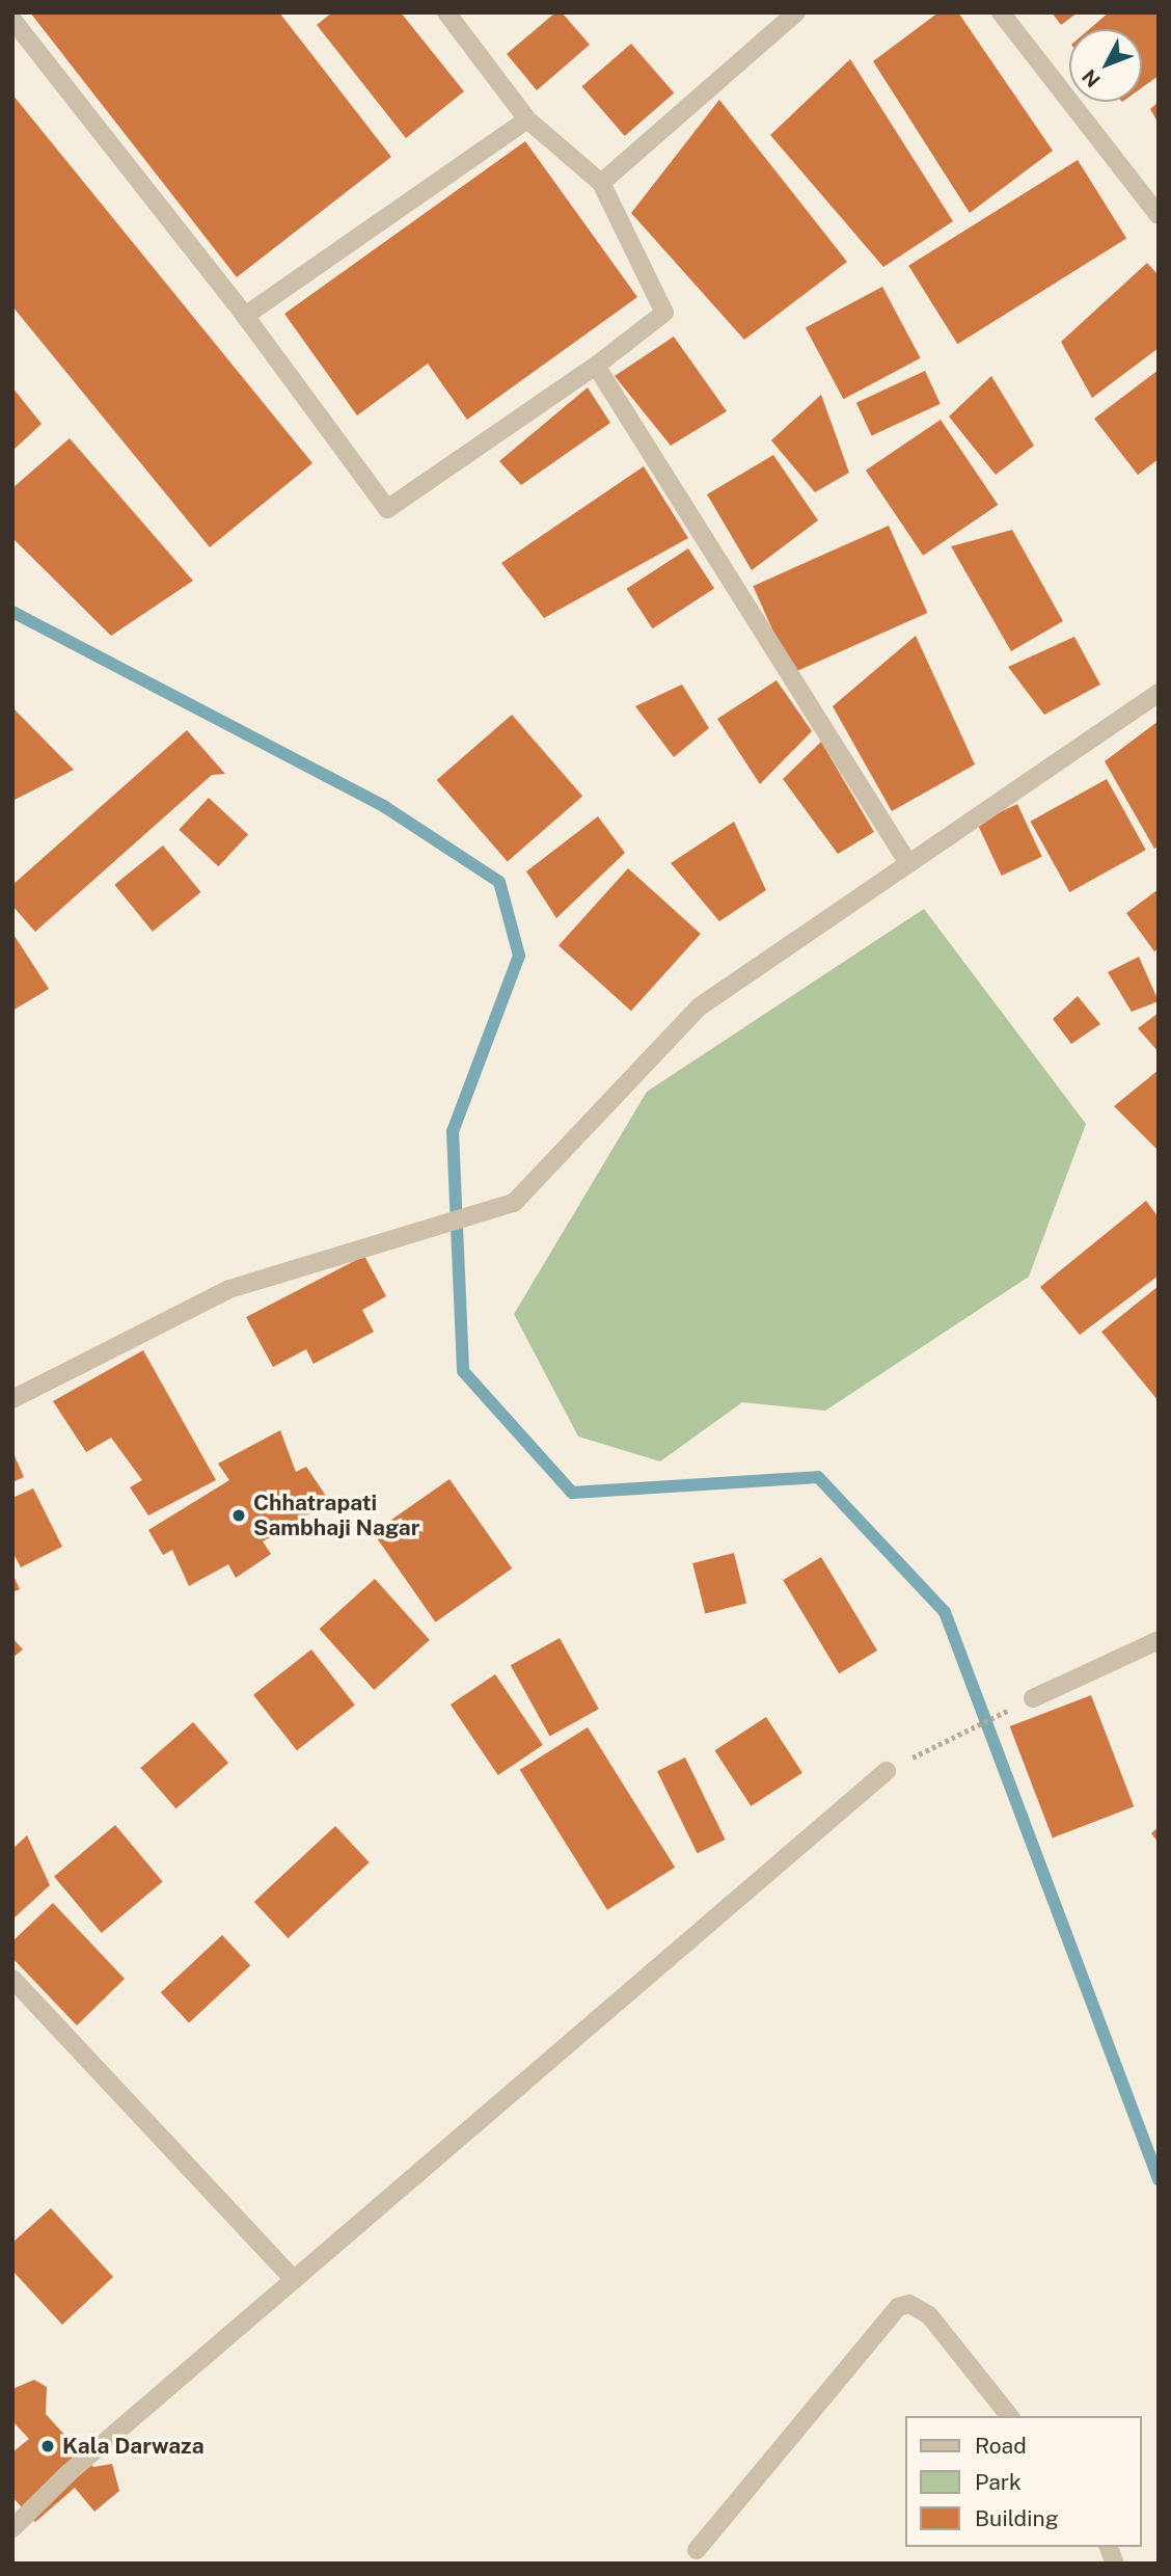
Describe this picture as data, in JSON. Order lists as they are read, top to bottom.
{
  "places": ["Chhatrapati Sambhaji Nagar", "Kala Darwaza"],
  "legend": ["Road", "Park", "Building"],
  "north": "bottom left"
}
